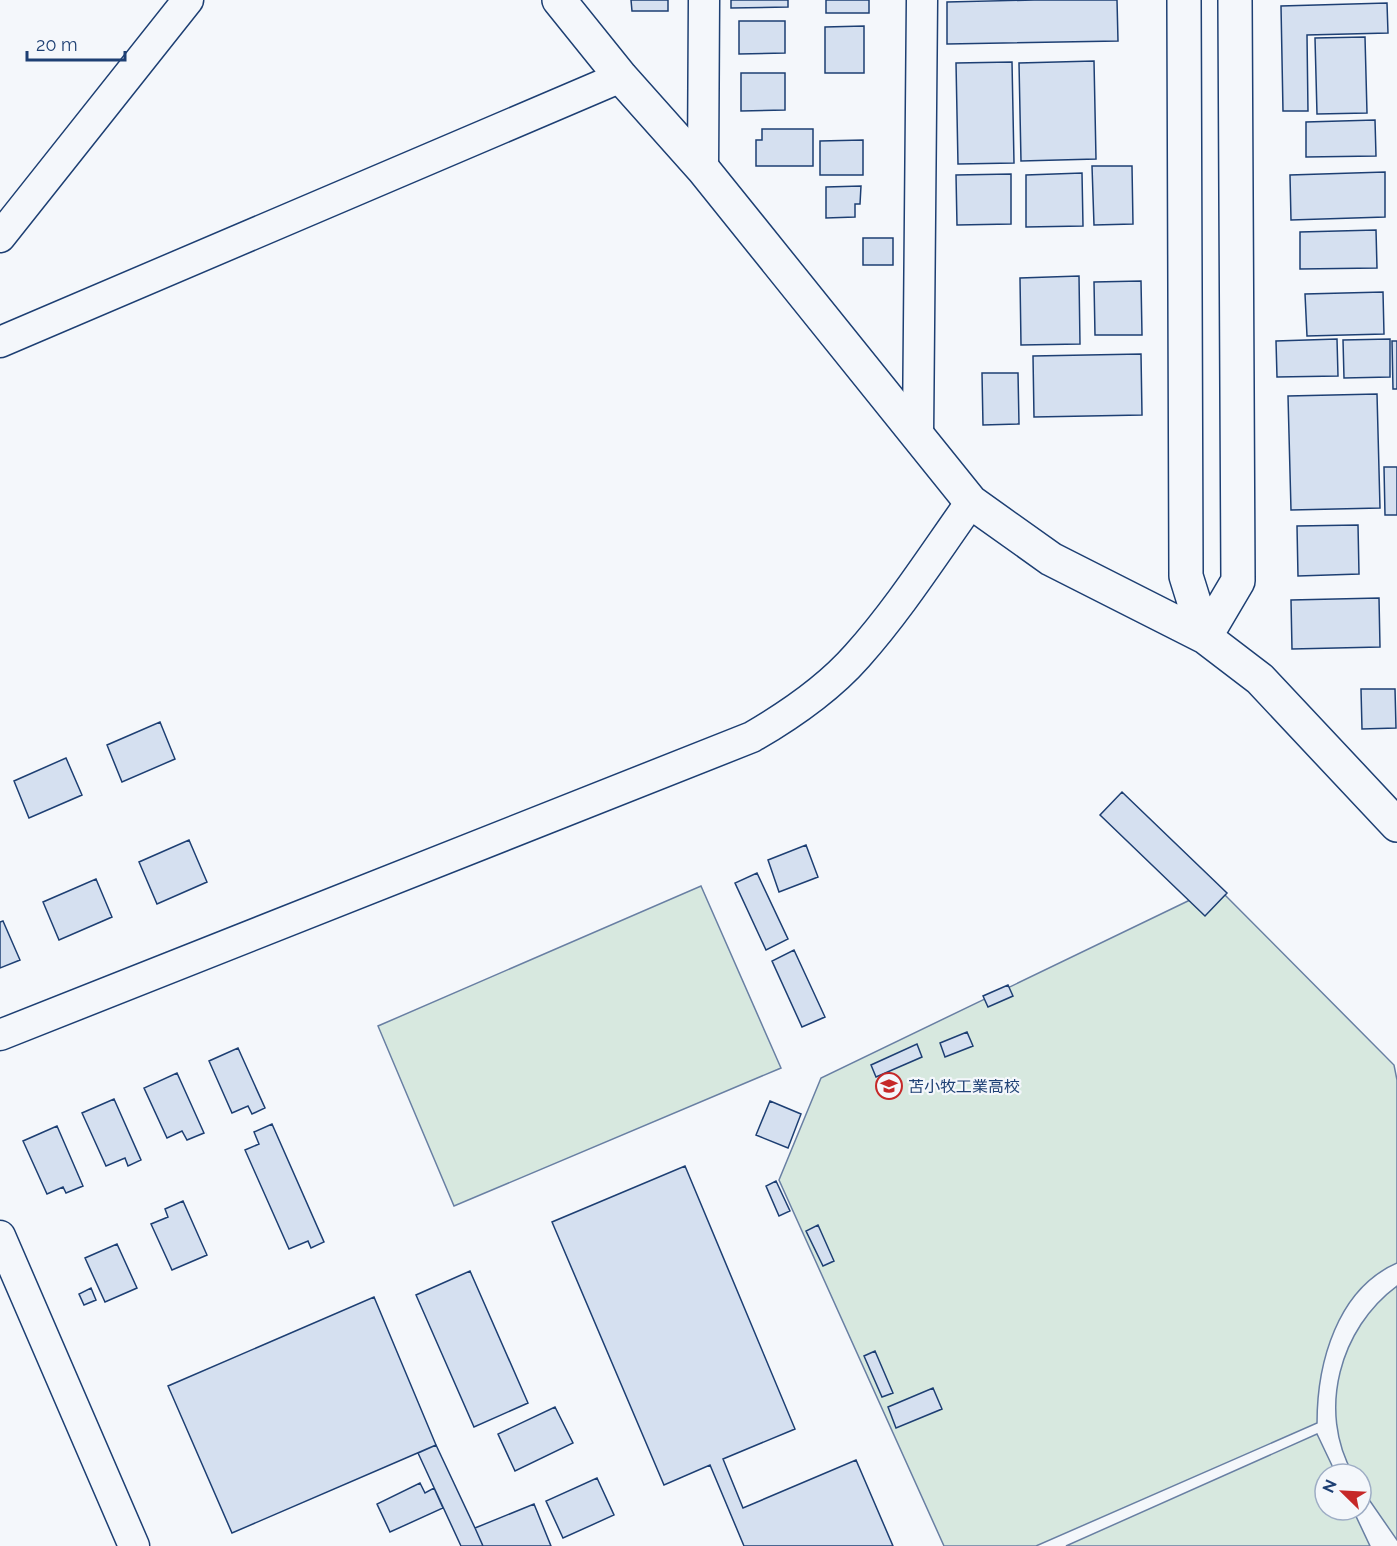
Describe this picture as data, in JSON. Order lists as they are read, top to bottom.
{
  "places": {
    "school or university": ["苫小牧工業高校"]
  },
  "scale_bar": "20 m",
  "north": "top left"
}
